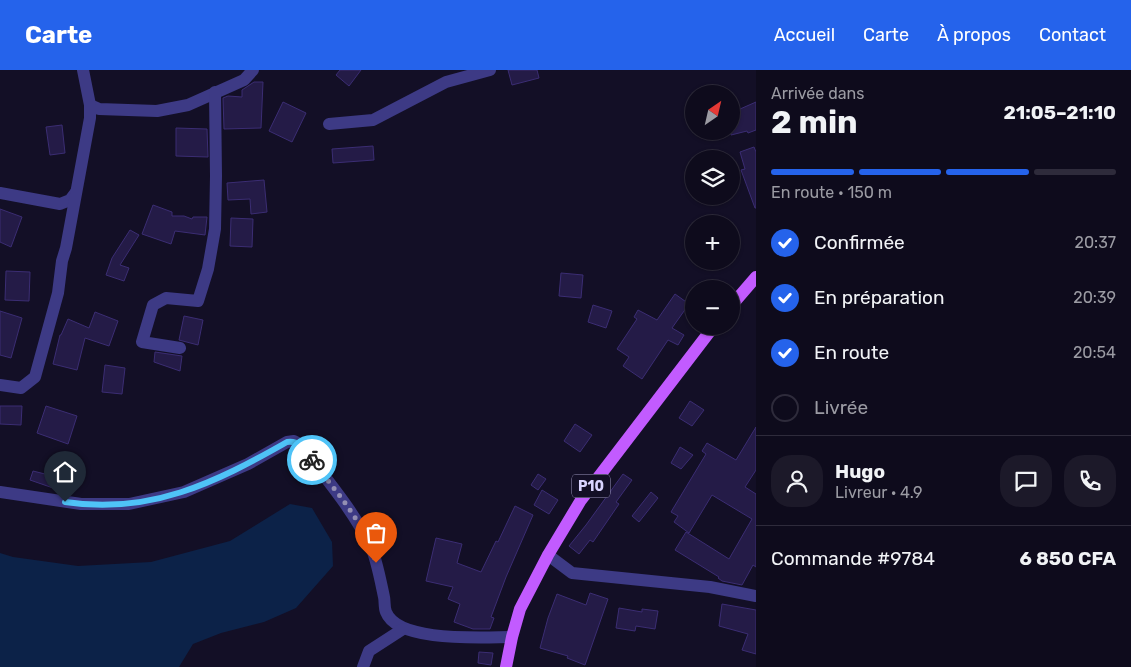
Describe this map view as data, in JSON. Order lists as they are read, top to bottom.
{
  "streets": {
    "main road": ["P10"]
  },
  "north": "top right",
  "page": {
    "header": "Carte",
    "nav": [
      "Accueil",
      "Carte",
      "À propos",
      "Contact"
    ],
    "heading": ["2 min", "Arrivée dans", "21:05–21:10"],
    "panel": [
      "Hugo",
      "Livreur · 4.9",
      "Commande #9784",
      "6 850 CFA"
    ],
    "map_buttons": ["+", "−"],
    "bar": "En route · 150 m",
    "list": [
      ["Confirmée", "20:37"],
      ["En préparation", "20:39"],
      ["En route", "20:54"],
      "Livrée"
    ]
  }
}
